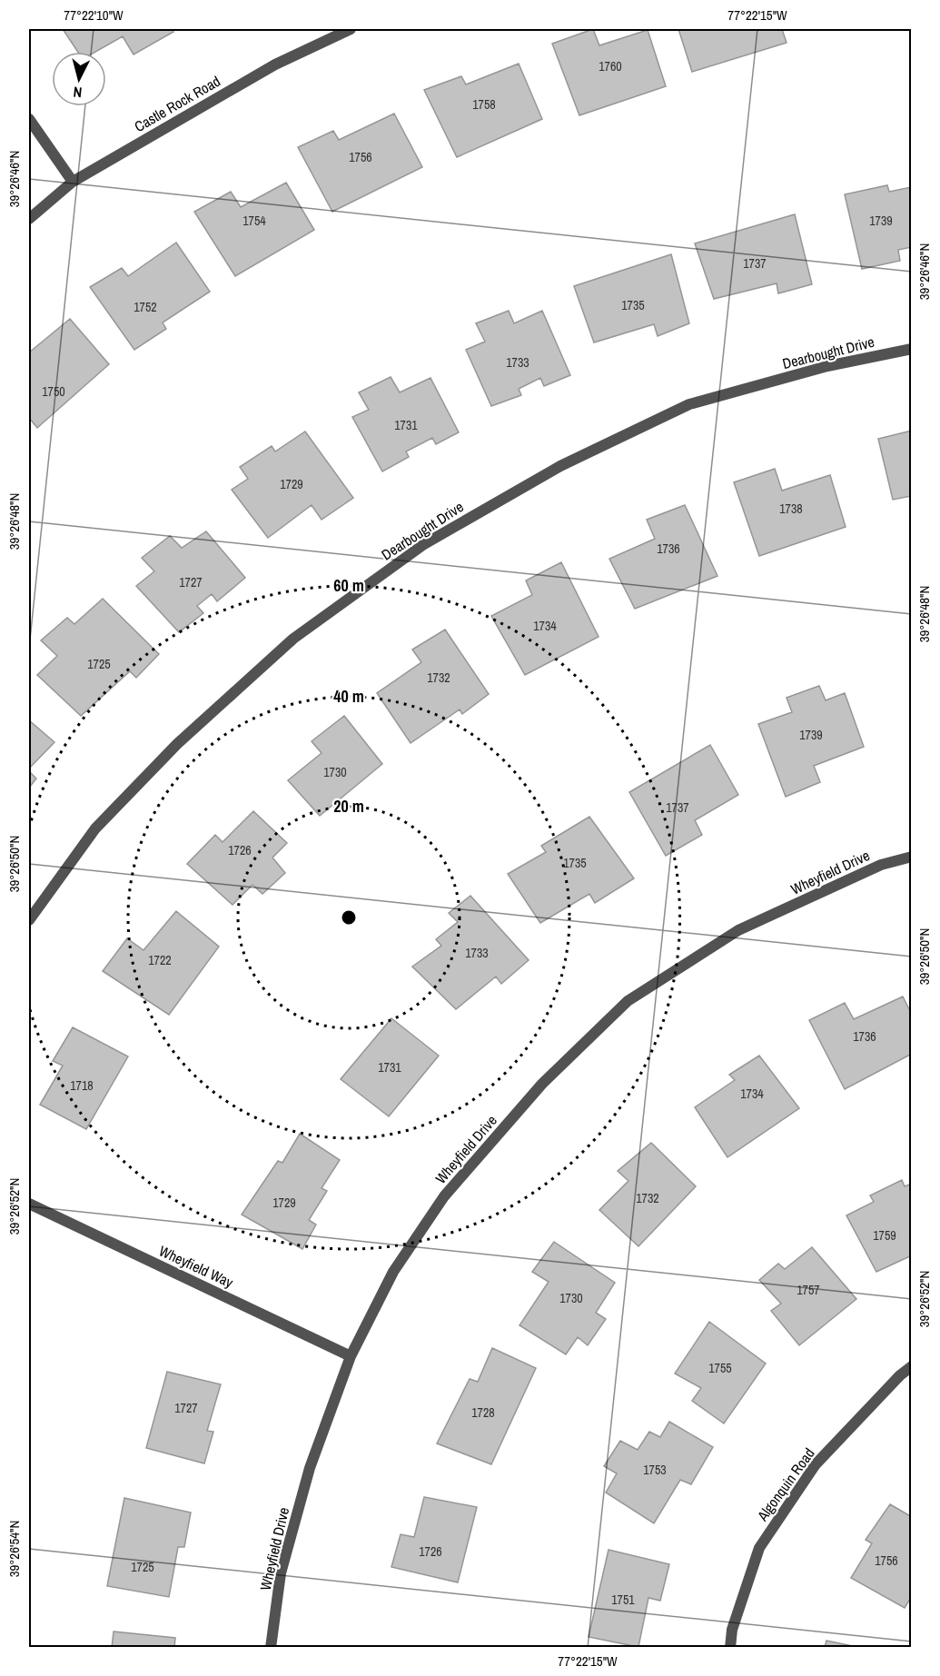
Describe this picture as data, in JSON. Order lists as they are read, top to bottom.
{
  "streets": {
    "street": [
      "Castle Rock Road",
      "Dearbought Drive",
      "Wheyfield Drive",
      "Wheyfield Way",
      "Algonquin Road"
    ]
  },
  "crossings": [
    ["Wheyfield Drive", "Wheyfield Way"]
  ],
  "house_numbers": [
    "1760",
    "1758",
    "1756",
    "1754",
    "1739",
    "1737",
    "1735",
    "1752",
    "1733",
    "1750",
    "1731",
    "1729",
    "1738",
    "1736",
    "1727",
    "1734",
    "1725",
    "1732",
    "1739",
    "1730",
    "1737",
    "1726",
    "1735",
    "1733",
    "1722",
    "1736",
    "1731",
    "1718",
    "1734",
    "1732",
    "1729",
    "1759",
    "1757",
    "1730",
    "1755",
    "1727",
    "1728",
    "1753",
    "1726",
    "1756",
    "1725",
    "1751"
  ],
  "north": "bottom",
  "coordinates": [
    "77°22'10\"W",
    "77°22'15\"W",
    "39°26'46\"N",
    "39°26'48\"N",
    "39°26'50\"N",
    "39°26'52\"N",
    "39°26'54\"N"
  ],
  "rings": ["60 m", "40 m", "20 m"]
}
